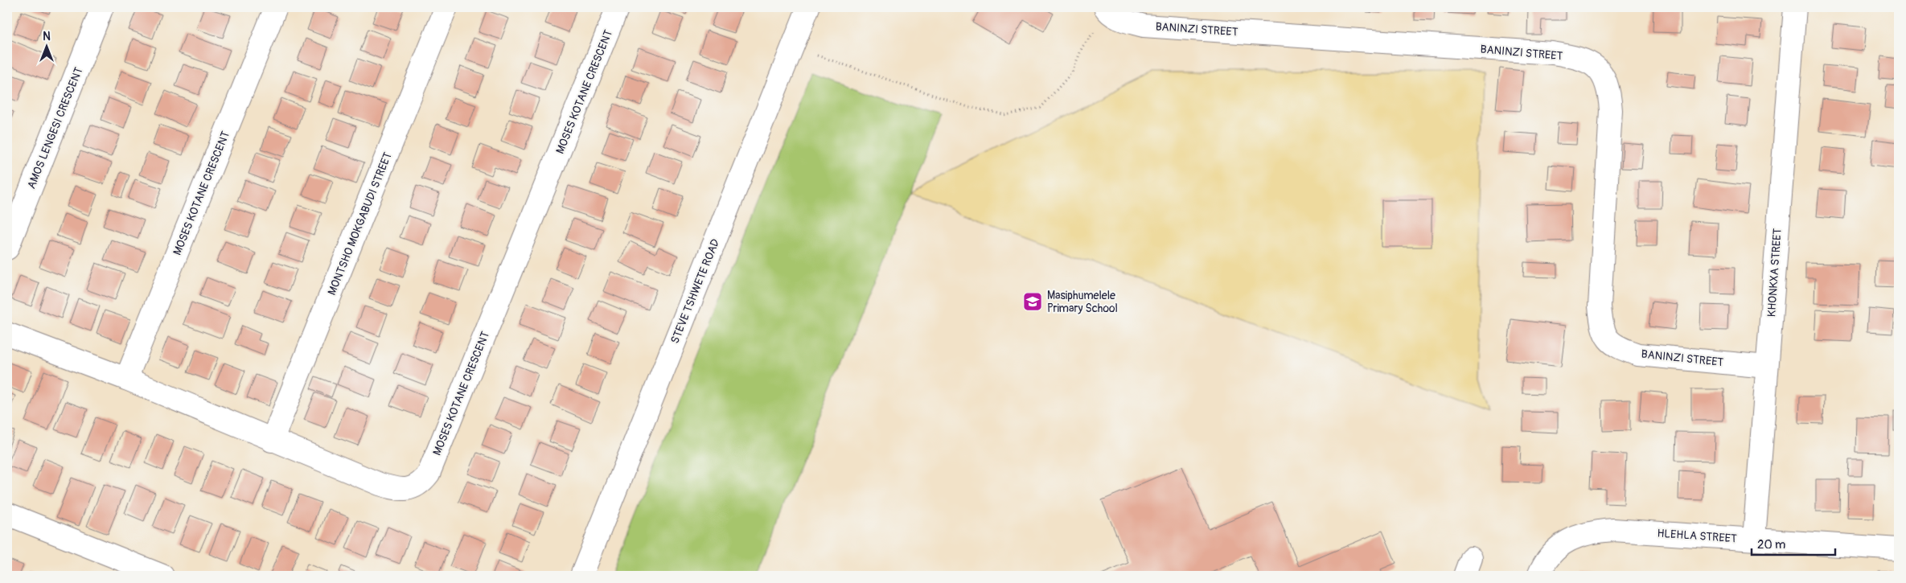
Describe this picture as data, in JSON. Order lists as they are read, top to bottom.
{
  "streets": {
    "street": [
      "BANINZI STREET",
      "MOSES KOTANE CRESCENT",
      "AMOS LENGESI CRESCENT",
      "MONTSHO MOKGABUDI STREET",
      "KHONKXA STREET",
      "STEVE TSHWETE ROAD",
      "HLEHLA STREET"
    ]
  },
  "crossings": [
    ["BANINZI STREET", "KHONKXA STREET"],
    ["MOSES KOTANE CRESCENT", "MONTSHO MOKGABUDI STREET"],
    ["KHONKXA STREET", "HLEHLA STREET"]
  ],
  "places": {
    "school or university": ["Masiphumelele Primary School"]
  },
  "scale_bar": "20 m",
  "north": "top"
}
